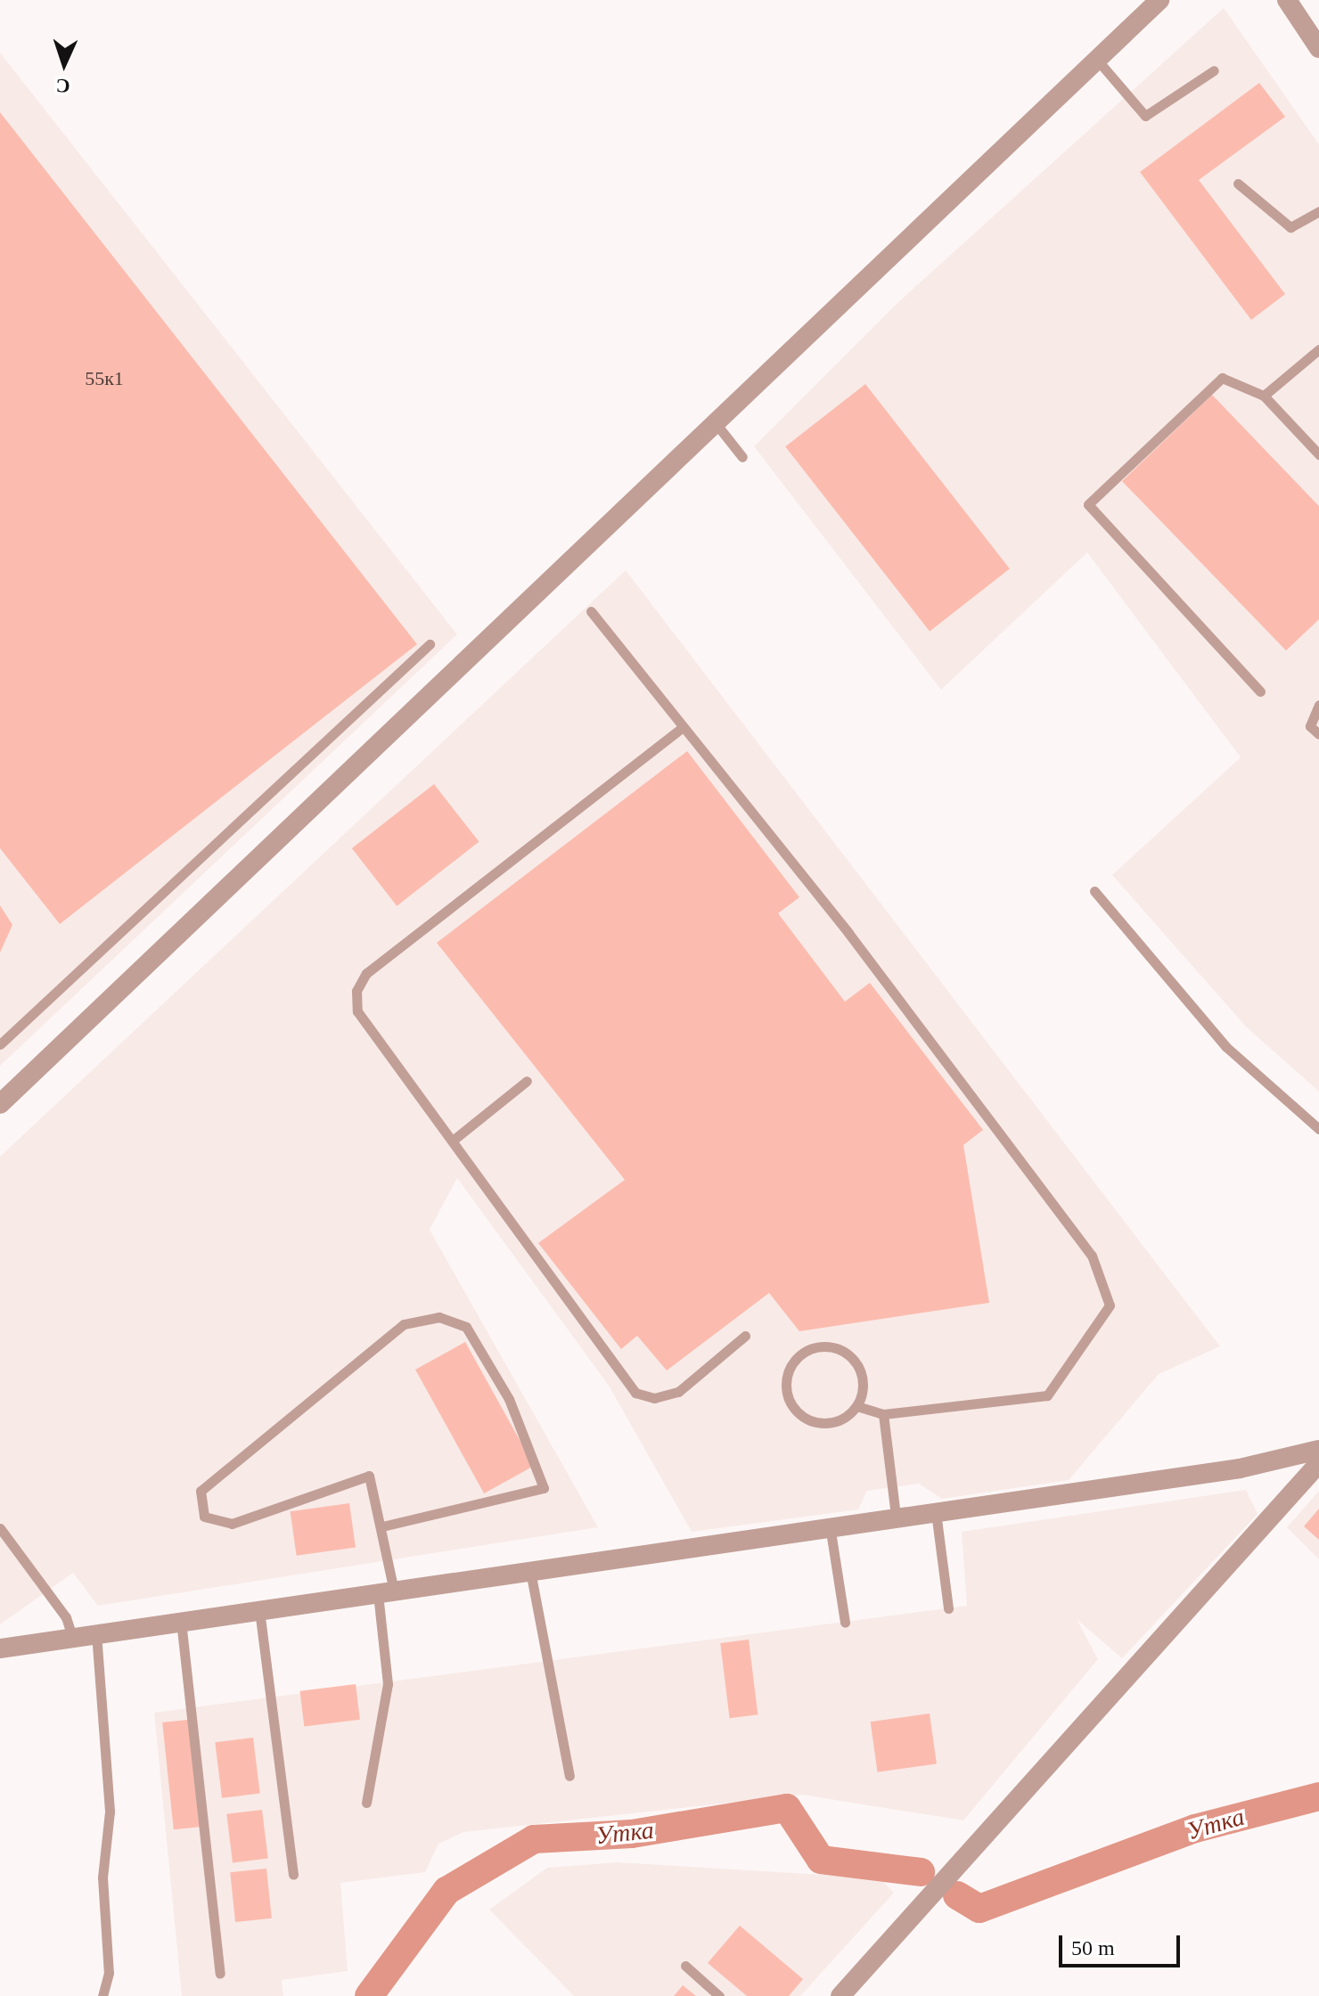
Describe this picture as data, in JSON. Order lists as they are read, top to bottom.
{
  "water": ["Утка"],
  "house_numbers": ["55к1"],
  "scale_bar": "50 m",
  "north": "bottom"
}
